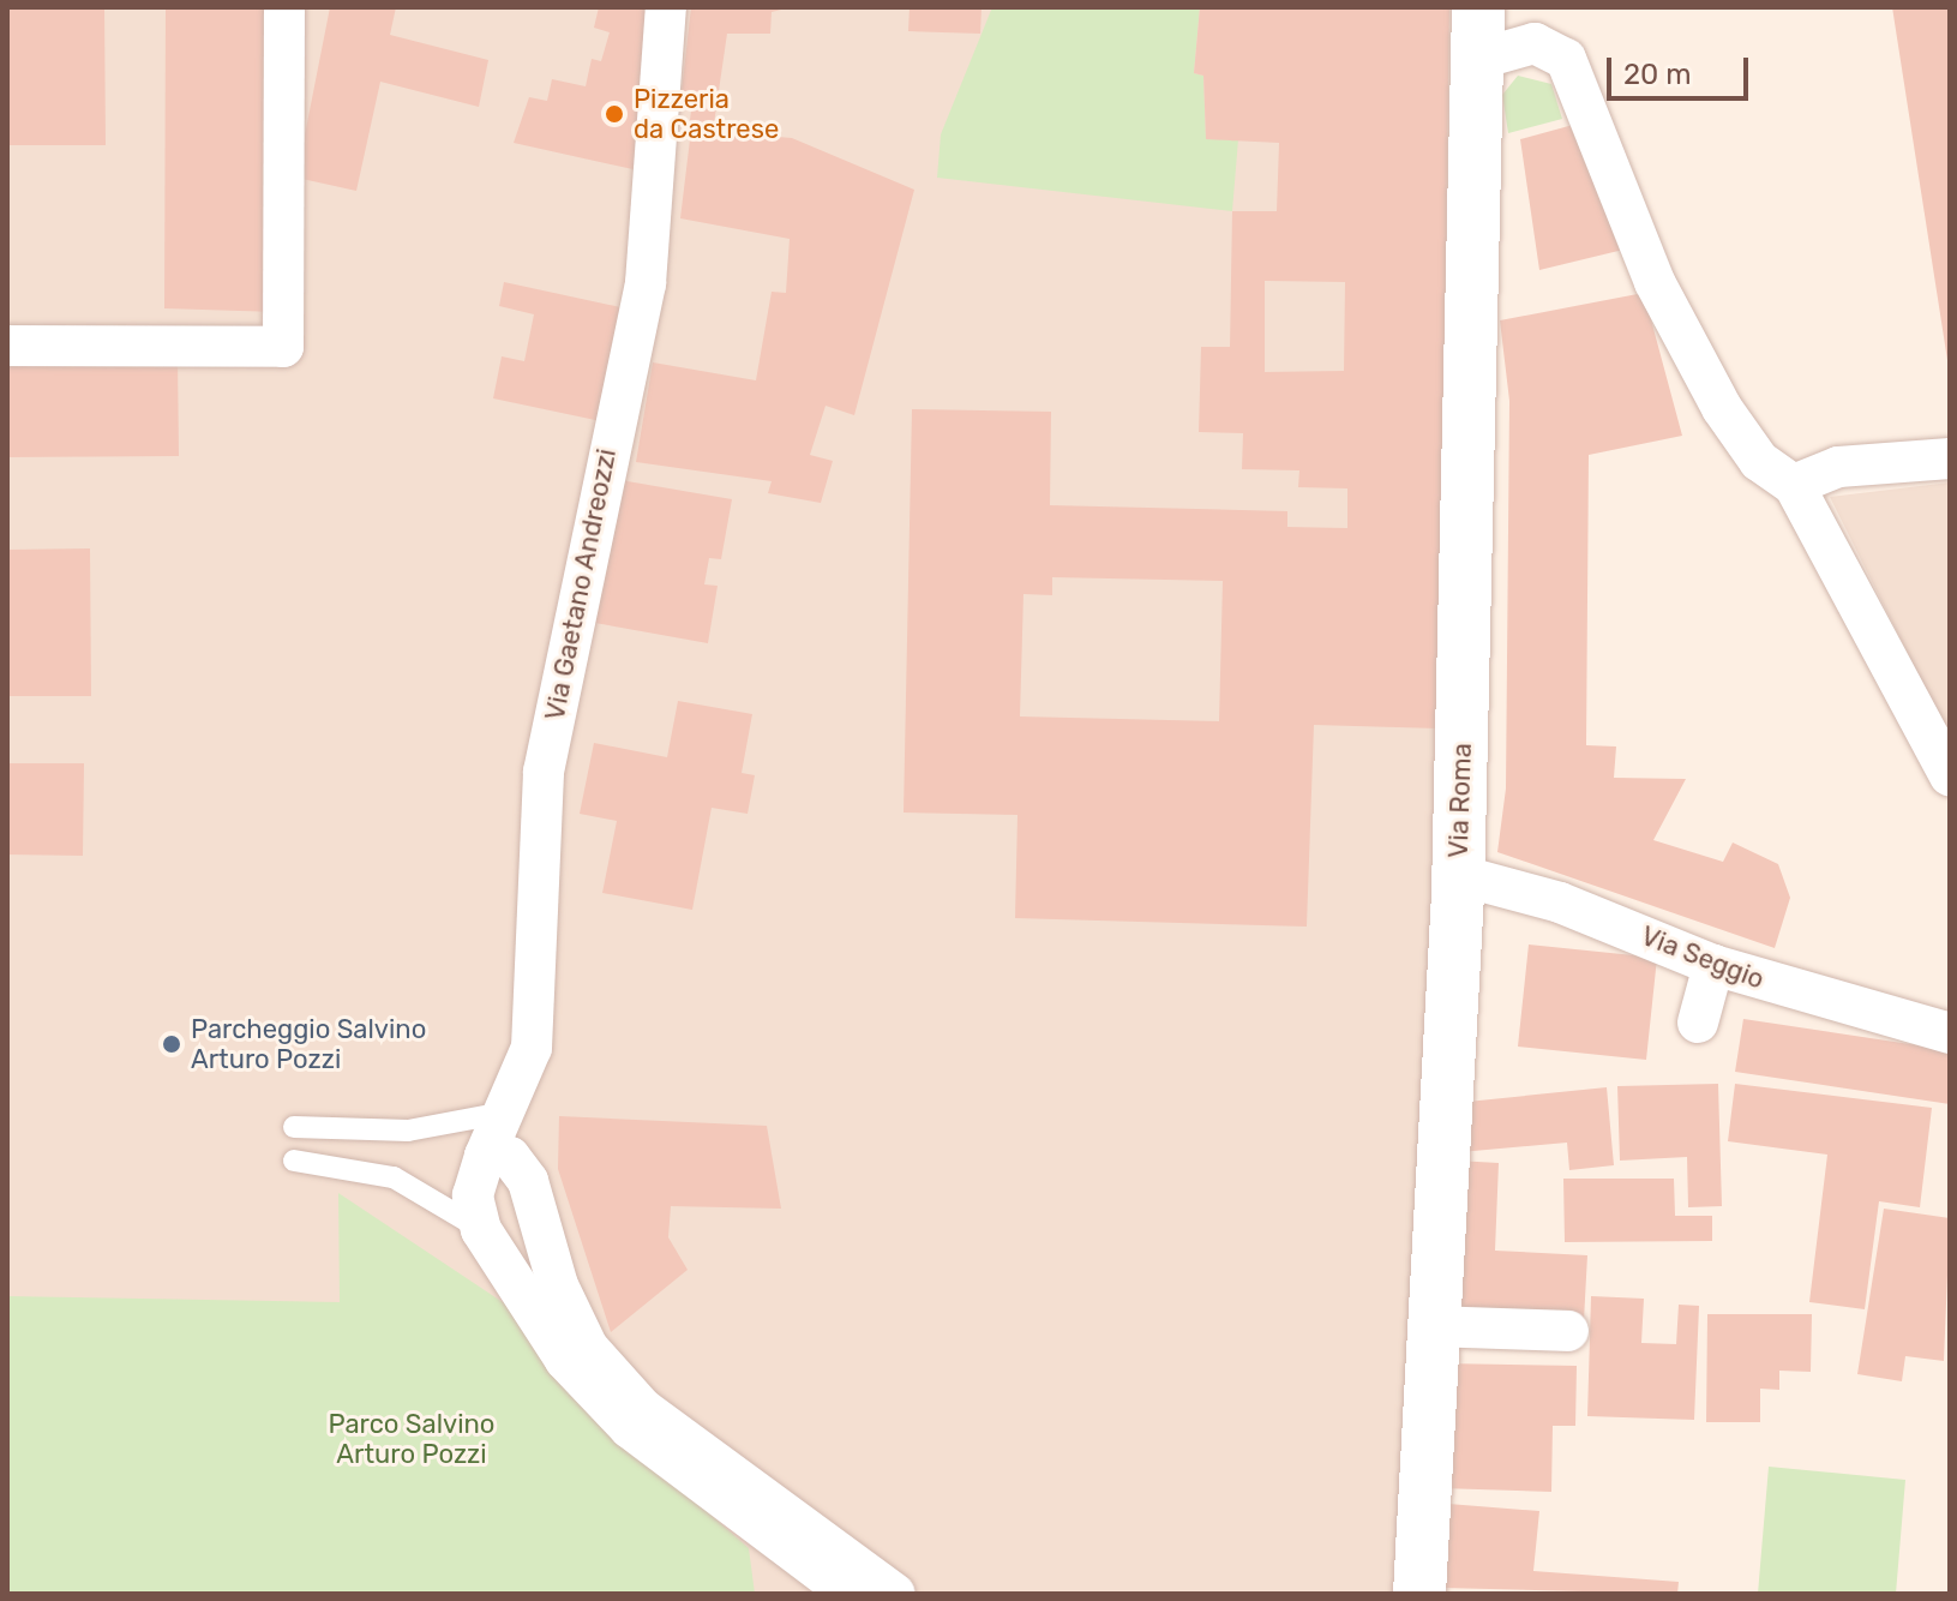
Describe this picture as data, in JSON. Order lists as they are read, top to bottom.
{
  "streets": {
    "street": ["Via Gaetano Andreozzi", "Via Roma", "Via Seggio"]
  },
  "crossings": [
    ["Via Roma", "Via Seggio"]
  ],
  "parks": ["Parco Salvino Arturo Pozzi"],
  "places": ["Pizzeria da Castrese", "Parcheggio Salvino Arturo Pozzi"],
  "scale_bar": "20 m"
}
